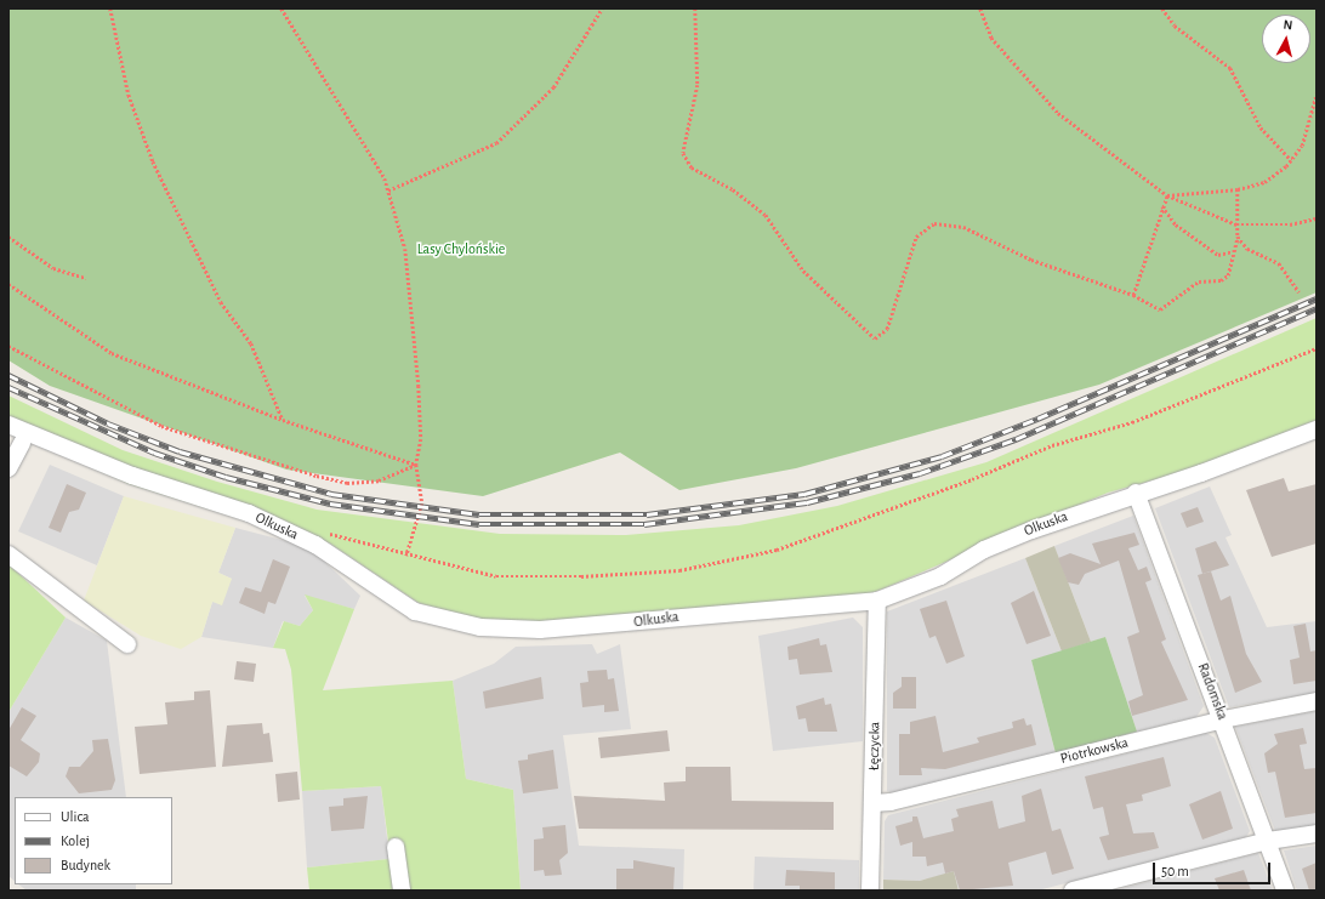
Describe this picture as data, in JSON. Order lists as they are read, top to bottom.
{
  "streets": {
    "street": [
      "Olkuska",
      "Radomska",
      "Łęczycka",
      "Piotrkowska"
    ]
  },
  "crossings": [
    ["Olkuska", "Radomska"],
    ["Olkuska", "Łęczycka"],
    ["Radomska", "Piotrkowska"],
    ["Łęczycka", "Piotrkowska"]
  ],
  "parks": ["Lasy Chylońskie"],
  "legend": ["Ulica", "Kolej", "Budynek"],
  "scale_bar": "50 m",
  "north": "top"
}
